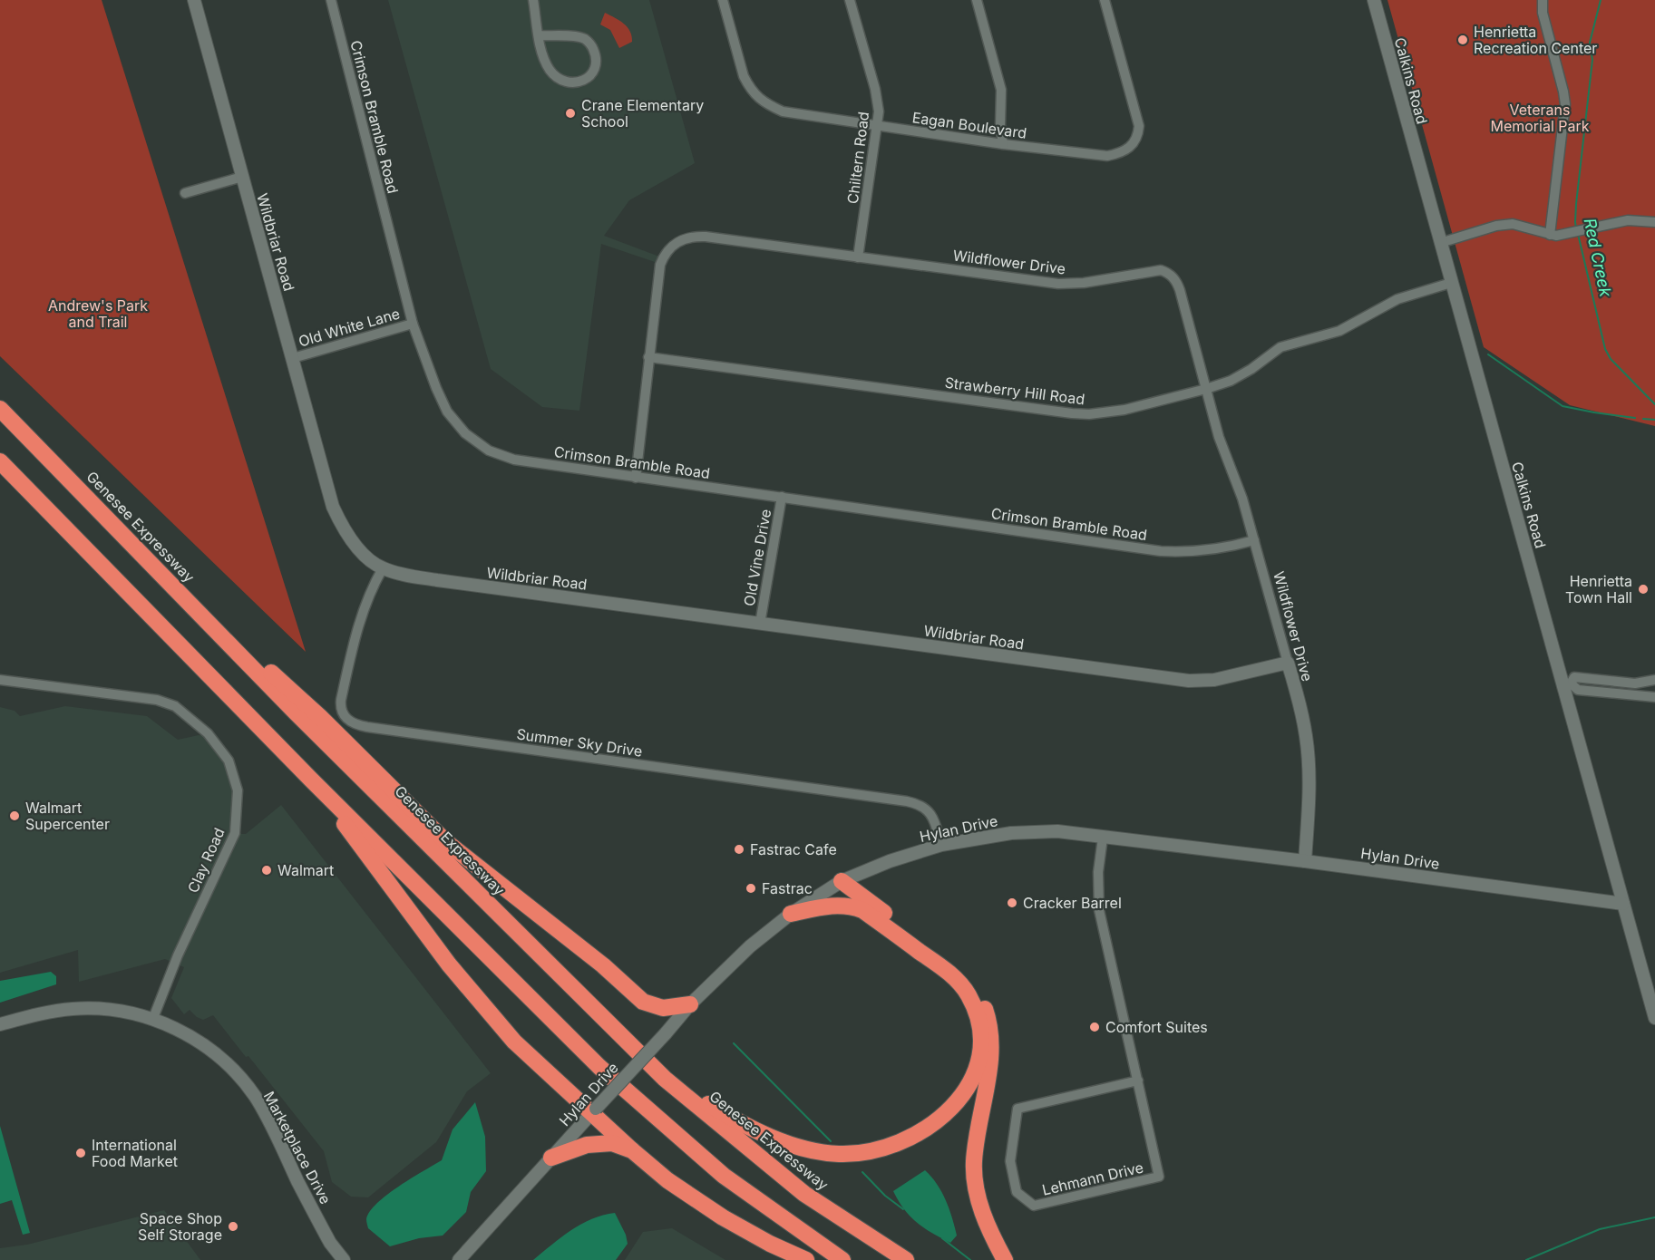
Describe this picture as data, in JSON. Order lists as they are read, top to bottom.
{
  "streets": {
    "highway": ["Genesee Expressway"],
    "main road": [
      "Calkins Road",
      "Wildbriar Road",
      "Wildflower Drive",
      "Hylan Drive",
      "Marketplace Drive"
    ],
    "street": [
      "Crimson Bramble Road",
      "Eagan Boulevard",
      "Chiltern Road",
      "Old White Lane",
      "Strawberry Hill Road",
      "Old Vine Drive",
      "Summer Sky Drive",
      "Clay Road",
      "Lehmann Drive"
    ]
  },
  "crossings": [
    ["Calkins Road", "Strawberry Hill Road"],
    ["Calkins Road", "Hylan Drive"],
    ["Crimson Bramble Road", "Wildflower Drive"],
    ["Crimson Bramble Road", "Old White Lane"],
    ["Crimson Bramble Road", "Old Vine Drive"],
    ["Eagan Boulevard", "Chiltern Road"],
    ["Chiltern Road", "Wildflower Drive"],
    ["Wildbriar Road", "Wildflower Drive"],
    ["Wildbriar Road", "Old White Lane"],
    ["Wildbriar Road", "Old Vine Drive"],
    ["Wildbriar Road", "Summer Sky Drive"],
    ["Wildflower Drive", "Strawberry Hill Road"],
    ["Wildflower Drive", "Hylan Drive"],
    ["Summer Sky Drive", "Hylan Drive"],
    ["Hylan Drive", "Lehmann Drive"],
    ["Clay Road", "Marketplace Drive"]
  ],
  "water": ["Red Creek"],
  "parks": ["Veterans Memorial Park", "Andrew's Park and Trail"],
  "places": [
    "Henrietta Recreation Center",
    "Crane Elementary School",
    "Henrietta Town Hall",
    "Walmart Supercenter",
    "Fastrac Cafe",
    "Walmart",
    "Fastrac",
    "Cracker Barrel",
    "Comfort Suites",
    "International Food Market",
    "Space Shop Self Storage"
  ]
}
